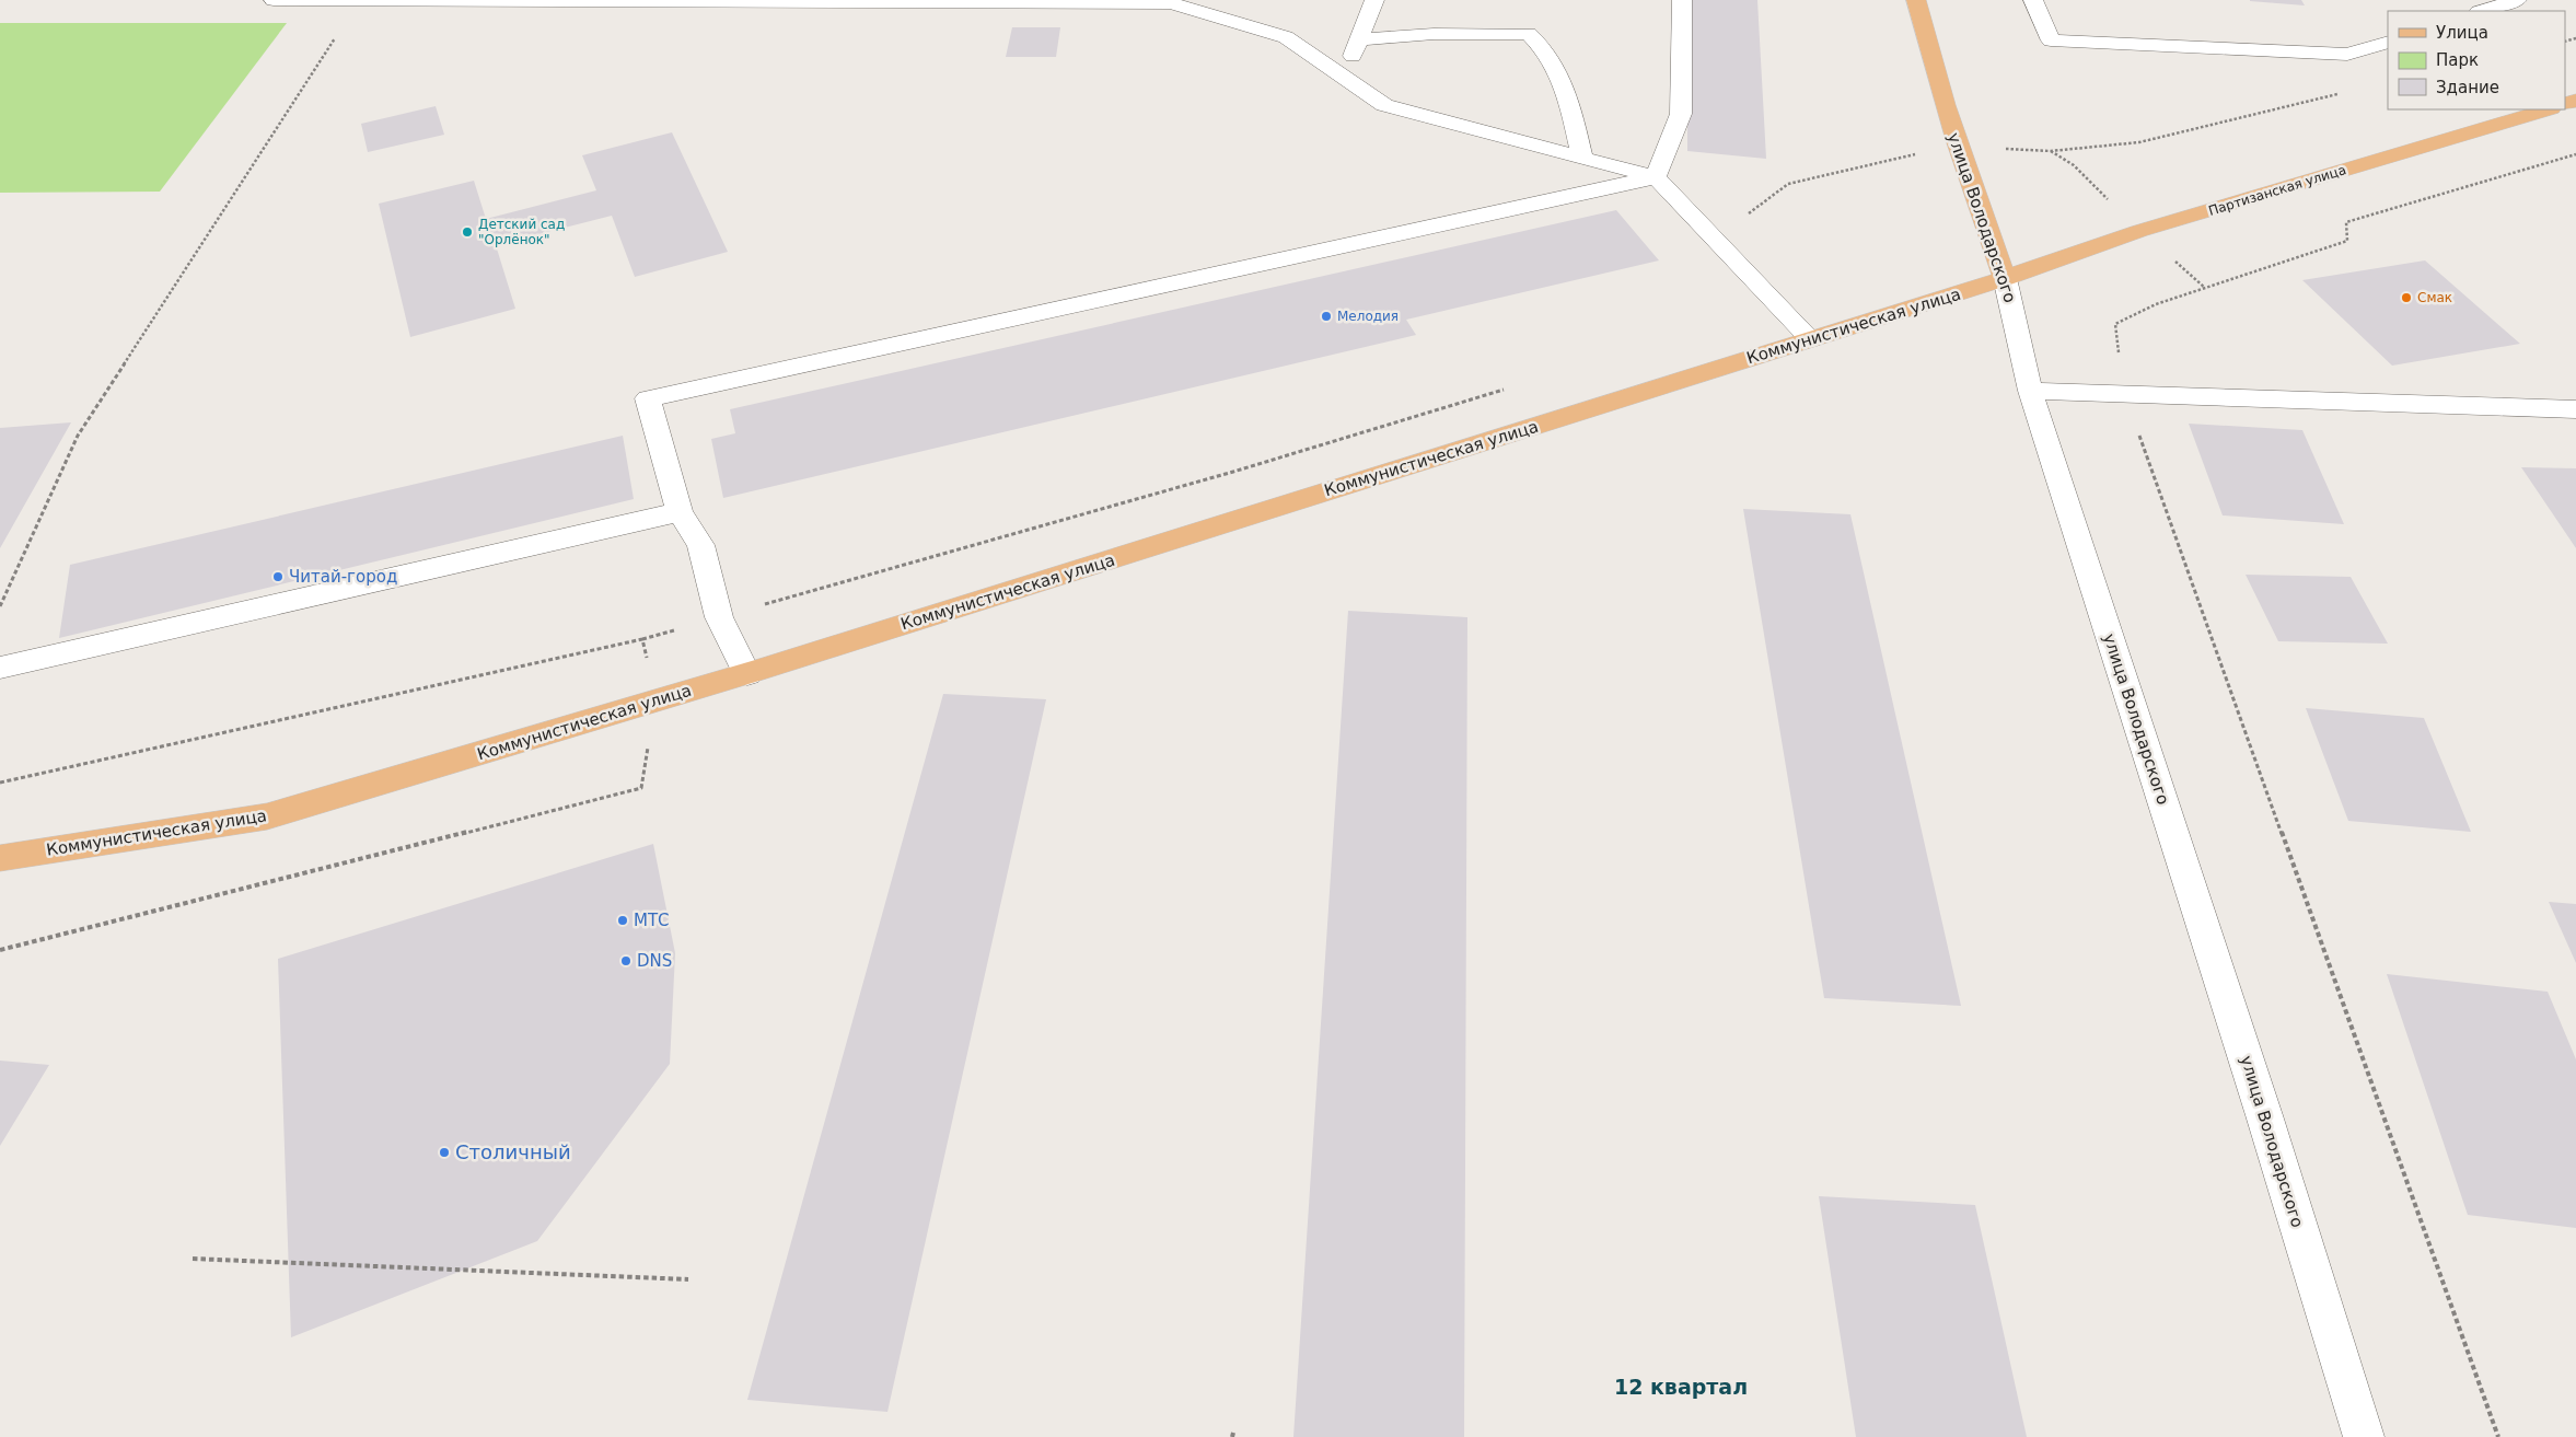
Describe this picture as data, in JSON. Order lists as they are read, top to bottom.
{
  "streets": {
    "main road": ["Партизанская улица", "улица Володарского", "Коммунистическая улица"]
  },
  "crossings": [
    ["Партизанская улица", "улица Володарского"],
    ["Партизанская улица", "Коммунистическая улица"],
    ["улица Володарского", "Коммунистическая улица"]
  ],
  "districts": ["12 квартал"],
  "places": [
    "Детский сад \"Орлёнок\"",
    "Смак",
    "Мелодия",
    "Читай-город",
    "МТС",
    "DNS",
    "Столичный"
  ],
  "legend": ["Улица", "Парк", "Здание"]
}
